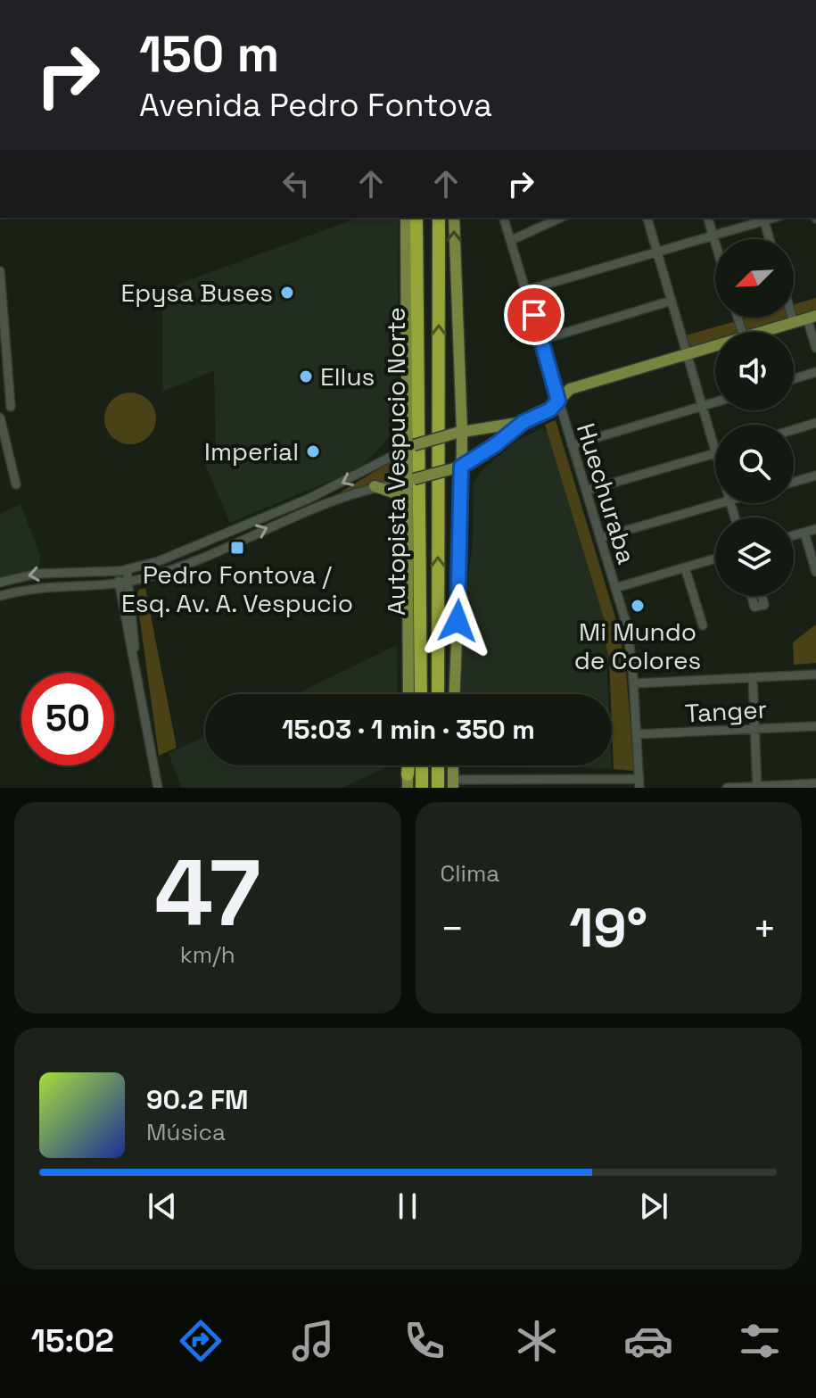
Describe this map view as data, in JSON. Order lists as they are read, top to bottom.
{
  "streets": {
    "highway": ["Autopista Vespucio Norte"],
    "street": ["Huechuraba", "Tanger"]
  },
  "crossings": [
    ["Huechuraba", "Tanger"]
  ],
  "places": {
    "other": [
      "Epysa Buses",
      "Ellus",
      "Imperial",
      "Mi Mundo de Colores"
    ],
    "transit": ["Pedro Fontova / Esq. Av. A. Vespucio"]
  },
  "north": "bottom left",
  "page": {
    "turn": ["150 m", "Avenida Pedro Fontova"],
    "limit": "50",
    "trip": "15:03 · 1 min · 350 m",
    "tile": [
      ["47", "km/h"],
      "Clima"
    ],
    "heat": ["−", "19°", "+"],
    "song": ["90.2 FM", "Música"],
    "tabs": "15:02"
  }
}
